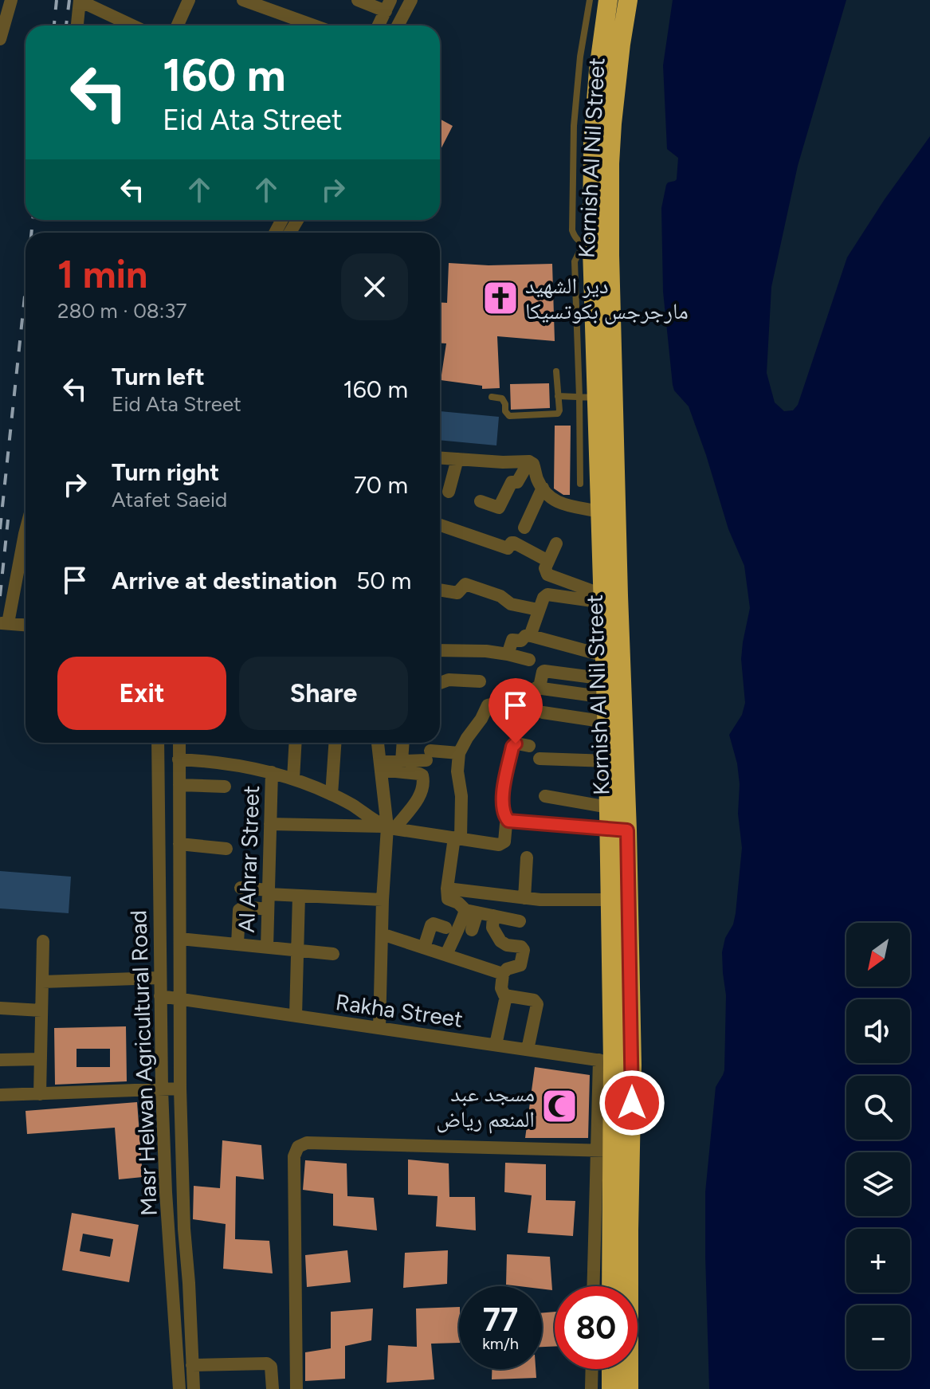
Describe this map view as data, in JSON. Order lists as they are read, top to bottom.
{
  "streets": {
    "highway": ["Kornish Al Nil Street"],
    "street": ["Al Ahrar Street", "Rakha Street", "Masr Helwan Agricultural Road"]
  },
  "crossings": [
    ["Kornish Al Nil Street", "Rakha Street"],
    ["Rakha Street", "Masr Helwan Agricultural Road"]
  ],
  "places": {
    "church": ["دير الشهيد مارجرجس بكوتسيكا"],
    "mosque": ["مسجد عبد المنعم رياض"]
  },
  "north": "bottom left",
  "page": {
    "turn": ["160 m", "Eid Ata Street"],
    "heading": ["1 min", "280 m · 08:37"],
    "list": [
      {
        "name": "Turn left",
        "note": "Eid Ata Street",
        "value": "160 m"
      },
      {
        "name": "Turn right",
        "note": "Atafet Saeid",
        "value": "70 m"
      },
      {
        "name": "Arrive at destination",
        "value": "50 m"
      }
    ],
    "buttons": ["Exit", "Share"],
    "map_buttons": ["+", "−"],
    "speed": "77 km/h",
    "limit": "80"
  }
}
